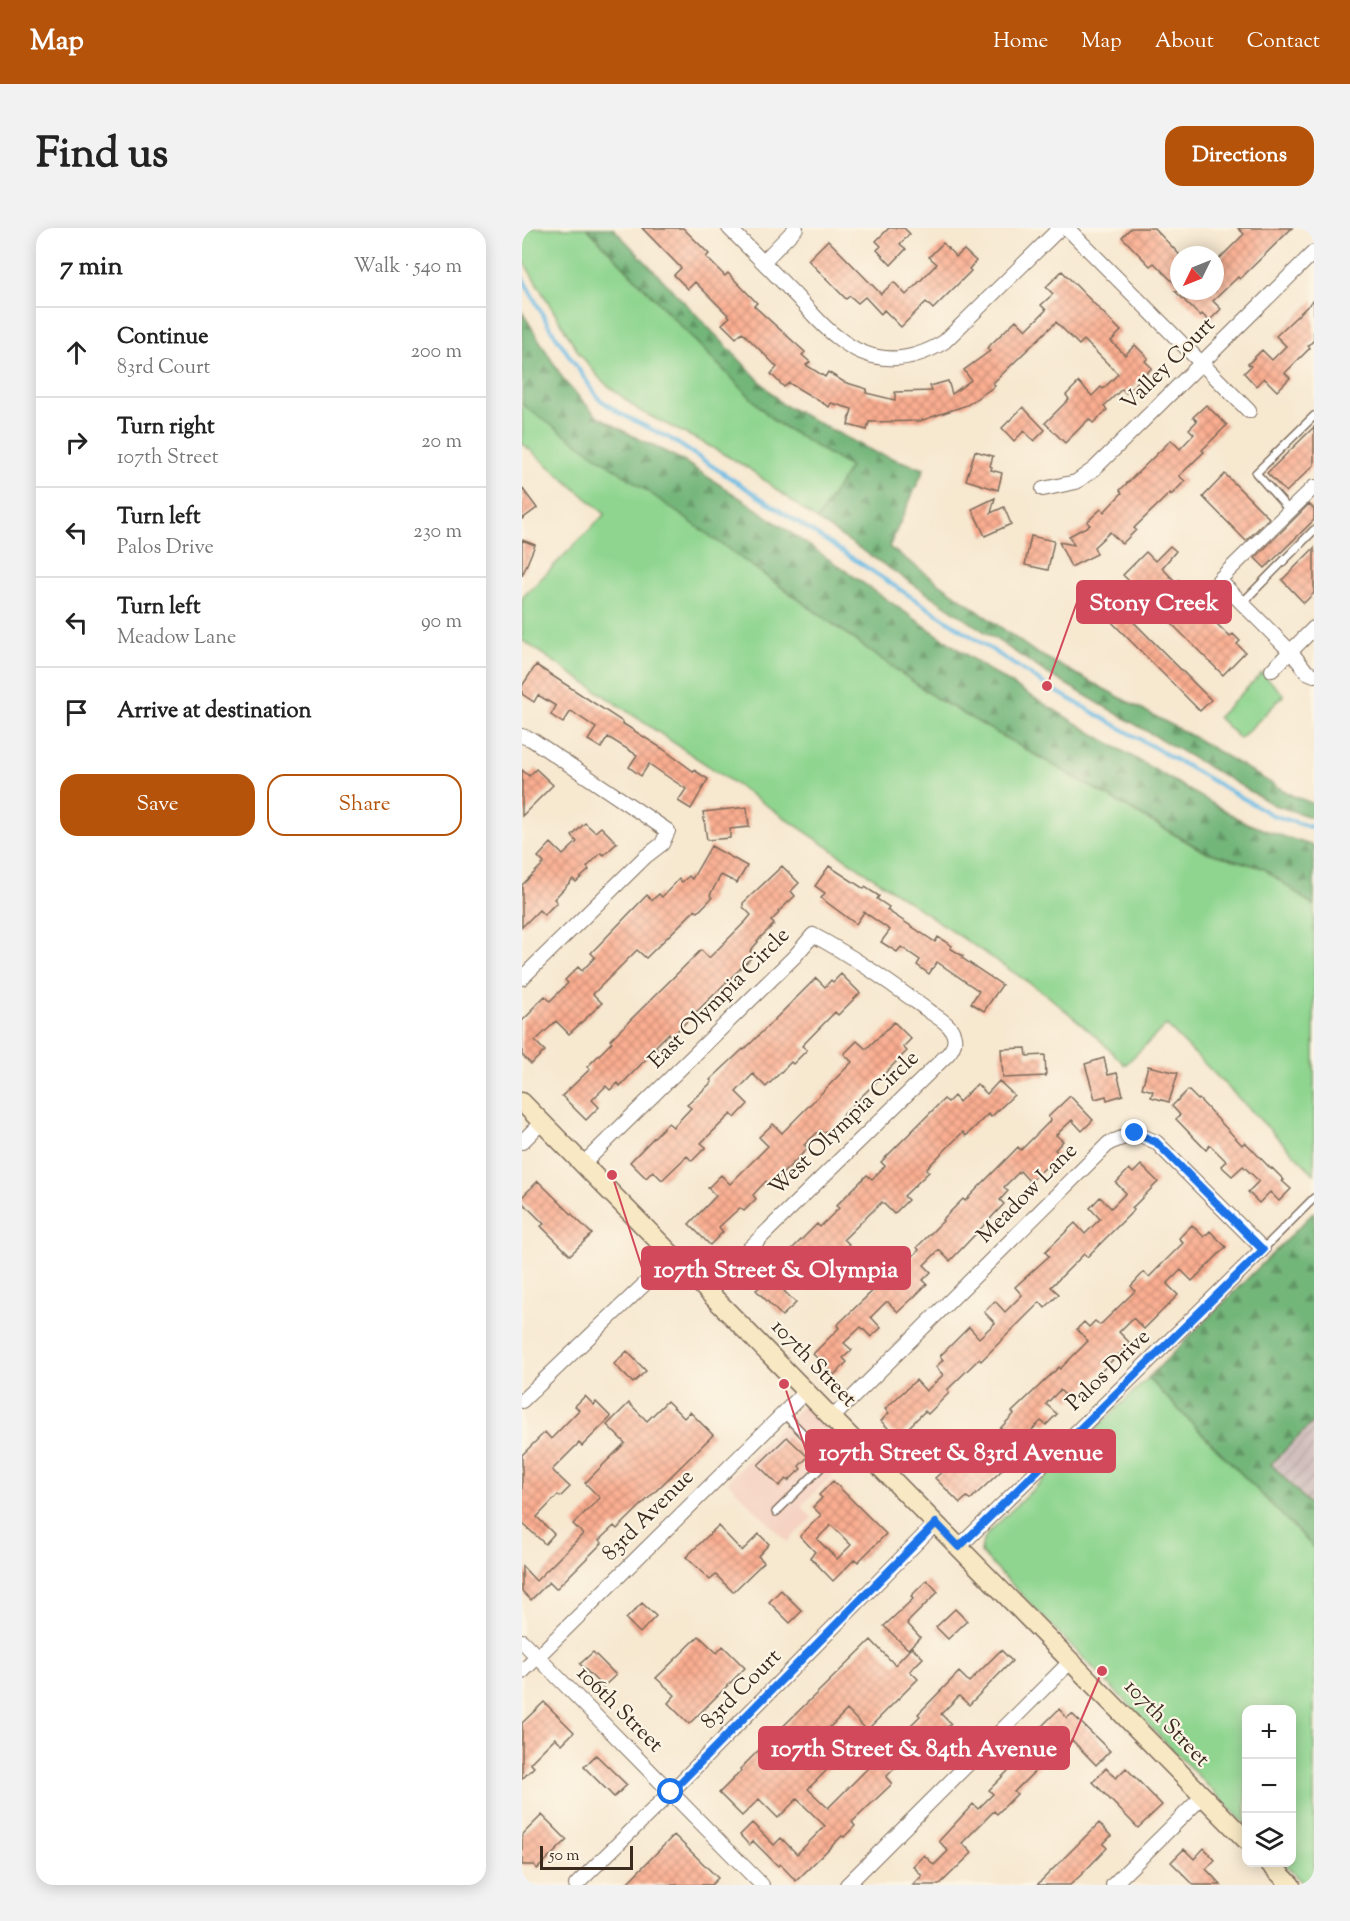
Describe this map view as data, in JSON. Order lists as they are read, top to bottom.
{
  "streets": {
    "street": [
      "Valley Court",
      "East Olympia Circle",
      "West Olympia Circle",
      "Meadow Lane",
      "107th Street",
      "Palos Drive",
      "83rd Avenue",
      "83rd Court",
      "106th Street"
    ]
  },
  "crossings": [
    ["East Olympia Circle", "West Olympia Circle"],
    ["East Olympia Circle", "107th Street"],
    ["West Olympia Circle", "107th Street"],
    ["Meadow Lane", "107th Street"],
    ["Meadow Lane", "Palos Drive"],
    ["107th Street", "Palos Drive"],
    ["107th Street", "83rd Avenue"],
    ["107th Street", "83rd Court"],
    ["83rd Avenue", "106th Street"],
    ["83rd Court", "106th Street"]
  ],
  "places": [
    "Stony Creek",
    "107th Street & Olympia",
    "107th Street & 83rd Avenue",
    "107th Street & 84th Avenue"
  ],
  "scale_bar": "50 m",
  "north": "bottom left",
  "page": {
    "header": "Map",
    "nav": [
      "Home",
      "Map",
      "About",
      "Contact"
    ],
    "title": "Find us",
    "buttons": [
      "Directions",
      ["Save", "Share"]
    ],
    "heading": ["7 min", "Walk · 540 m"],
    "list": [
      ["Continue", "83rd Court", "200 m"],
      ["Turn right", "107th Street", "20 m"],
      ["Turn left", "Palos Drive", "230 m"],
      ["Turn left", "Meadow Lane", "90 m"],
      "Arrive at destination"
    ],
    "map_buttons": ["+", "−"],
    "scale": "50 m"
  }
}
